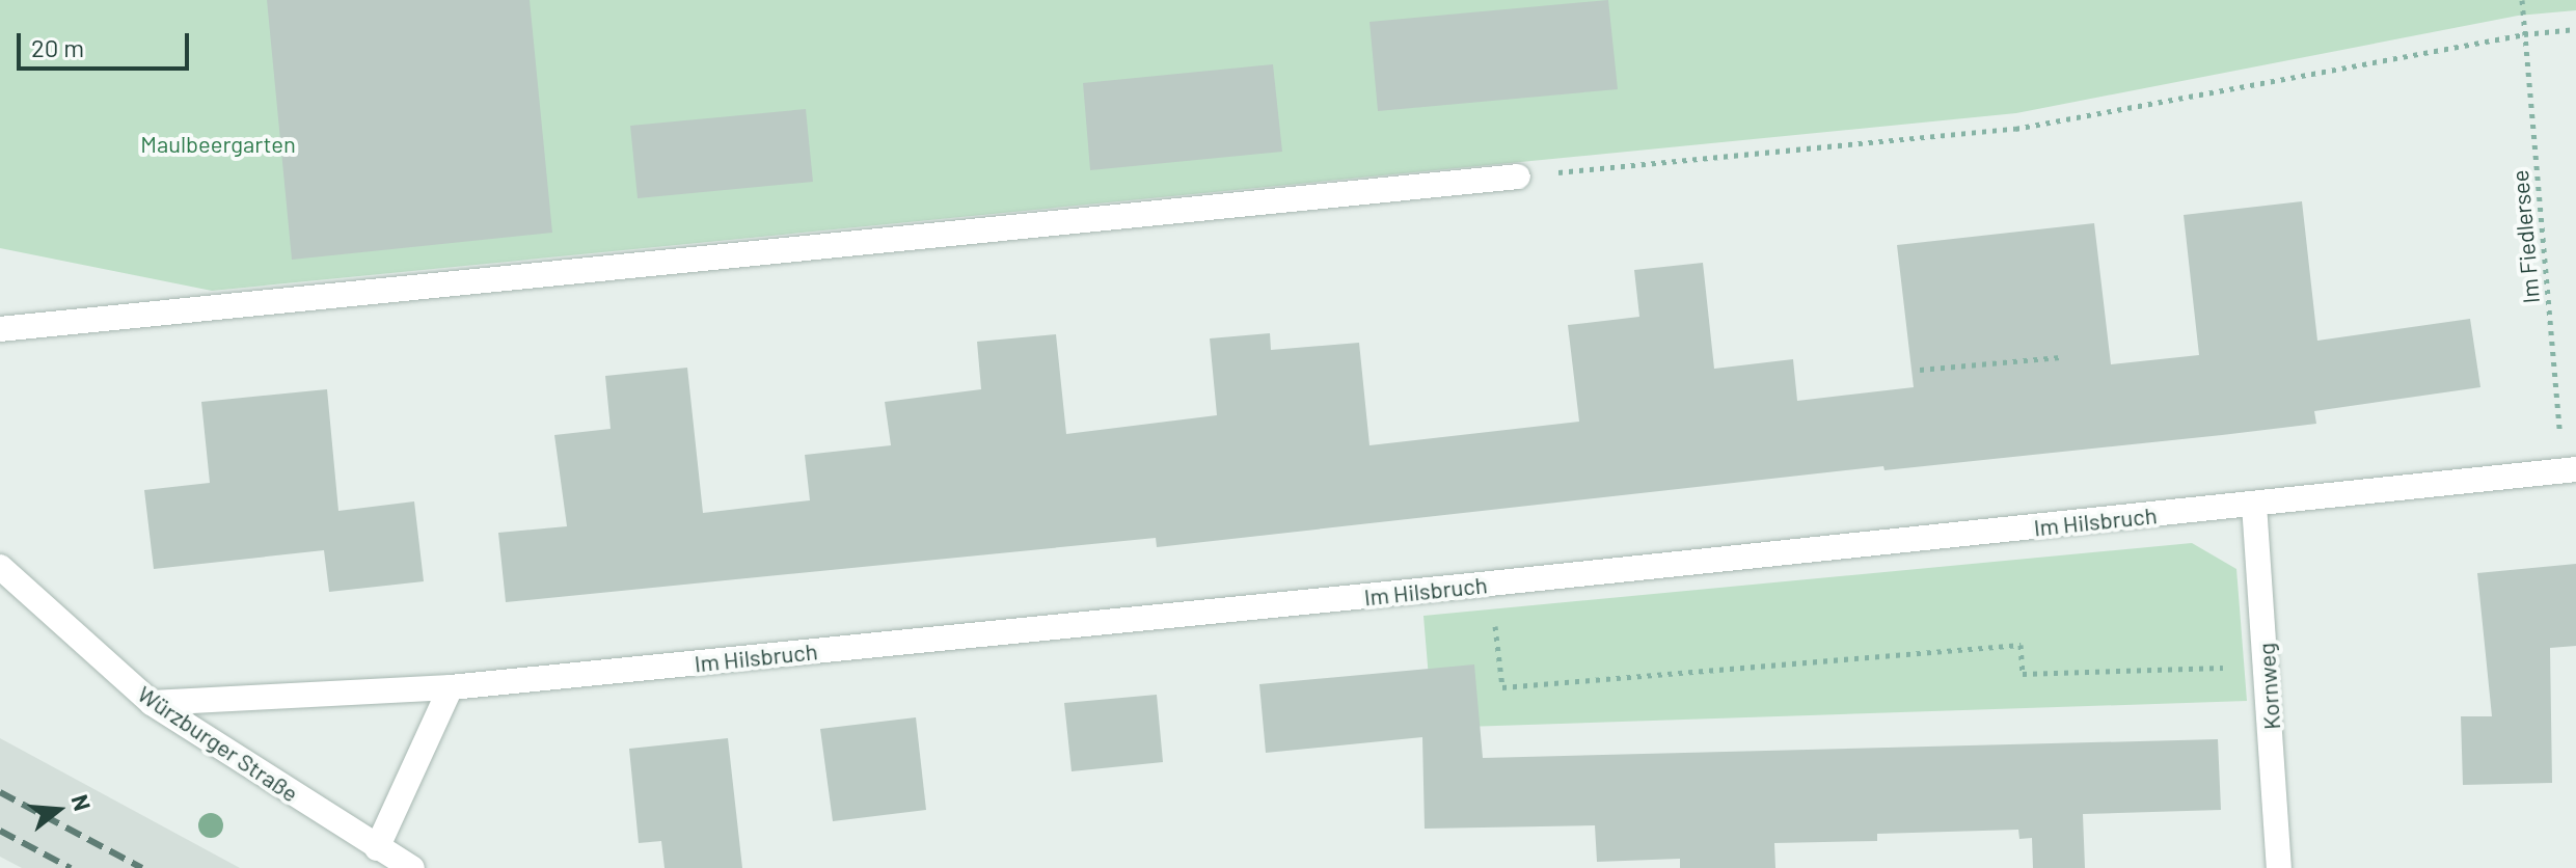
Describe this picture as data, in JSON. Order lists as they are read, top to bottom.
{
  "streets": {
    "street": ["Im Hilsbruch", "Kornweg", "Würzburger Straße"],
    "path": ["Im Fiedlersee"]
  },
  "crossings": [
    ["Im Fiedlersee", "Im Hilsbruch"],
    ["Im Hilsbruch", "Kornweg"],
    ["Im Hilsbruch", "Würzburger Straße"]
  ],
  "parks": ["Maulbeergarten"],
  "scale_bar": "20 m",
  "north": "right"
}
